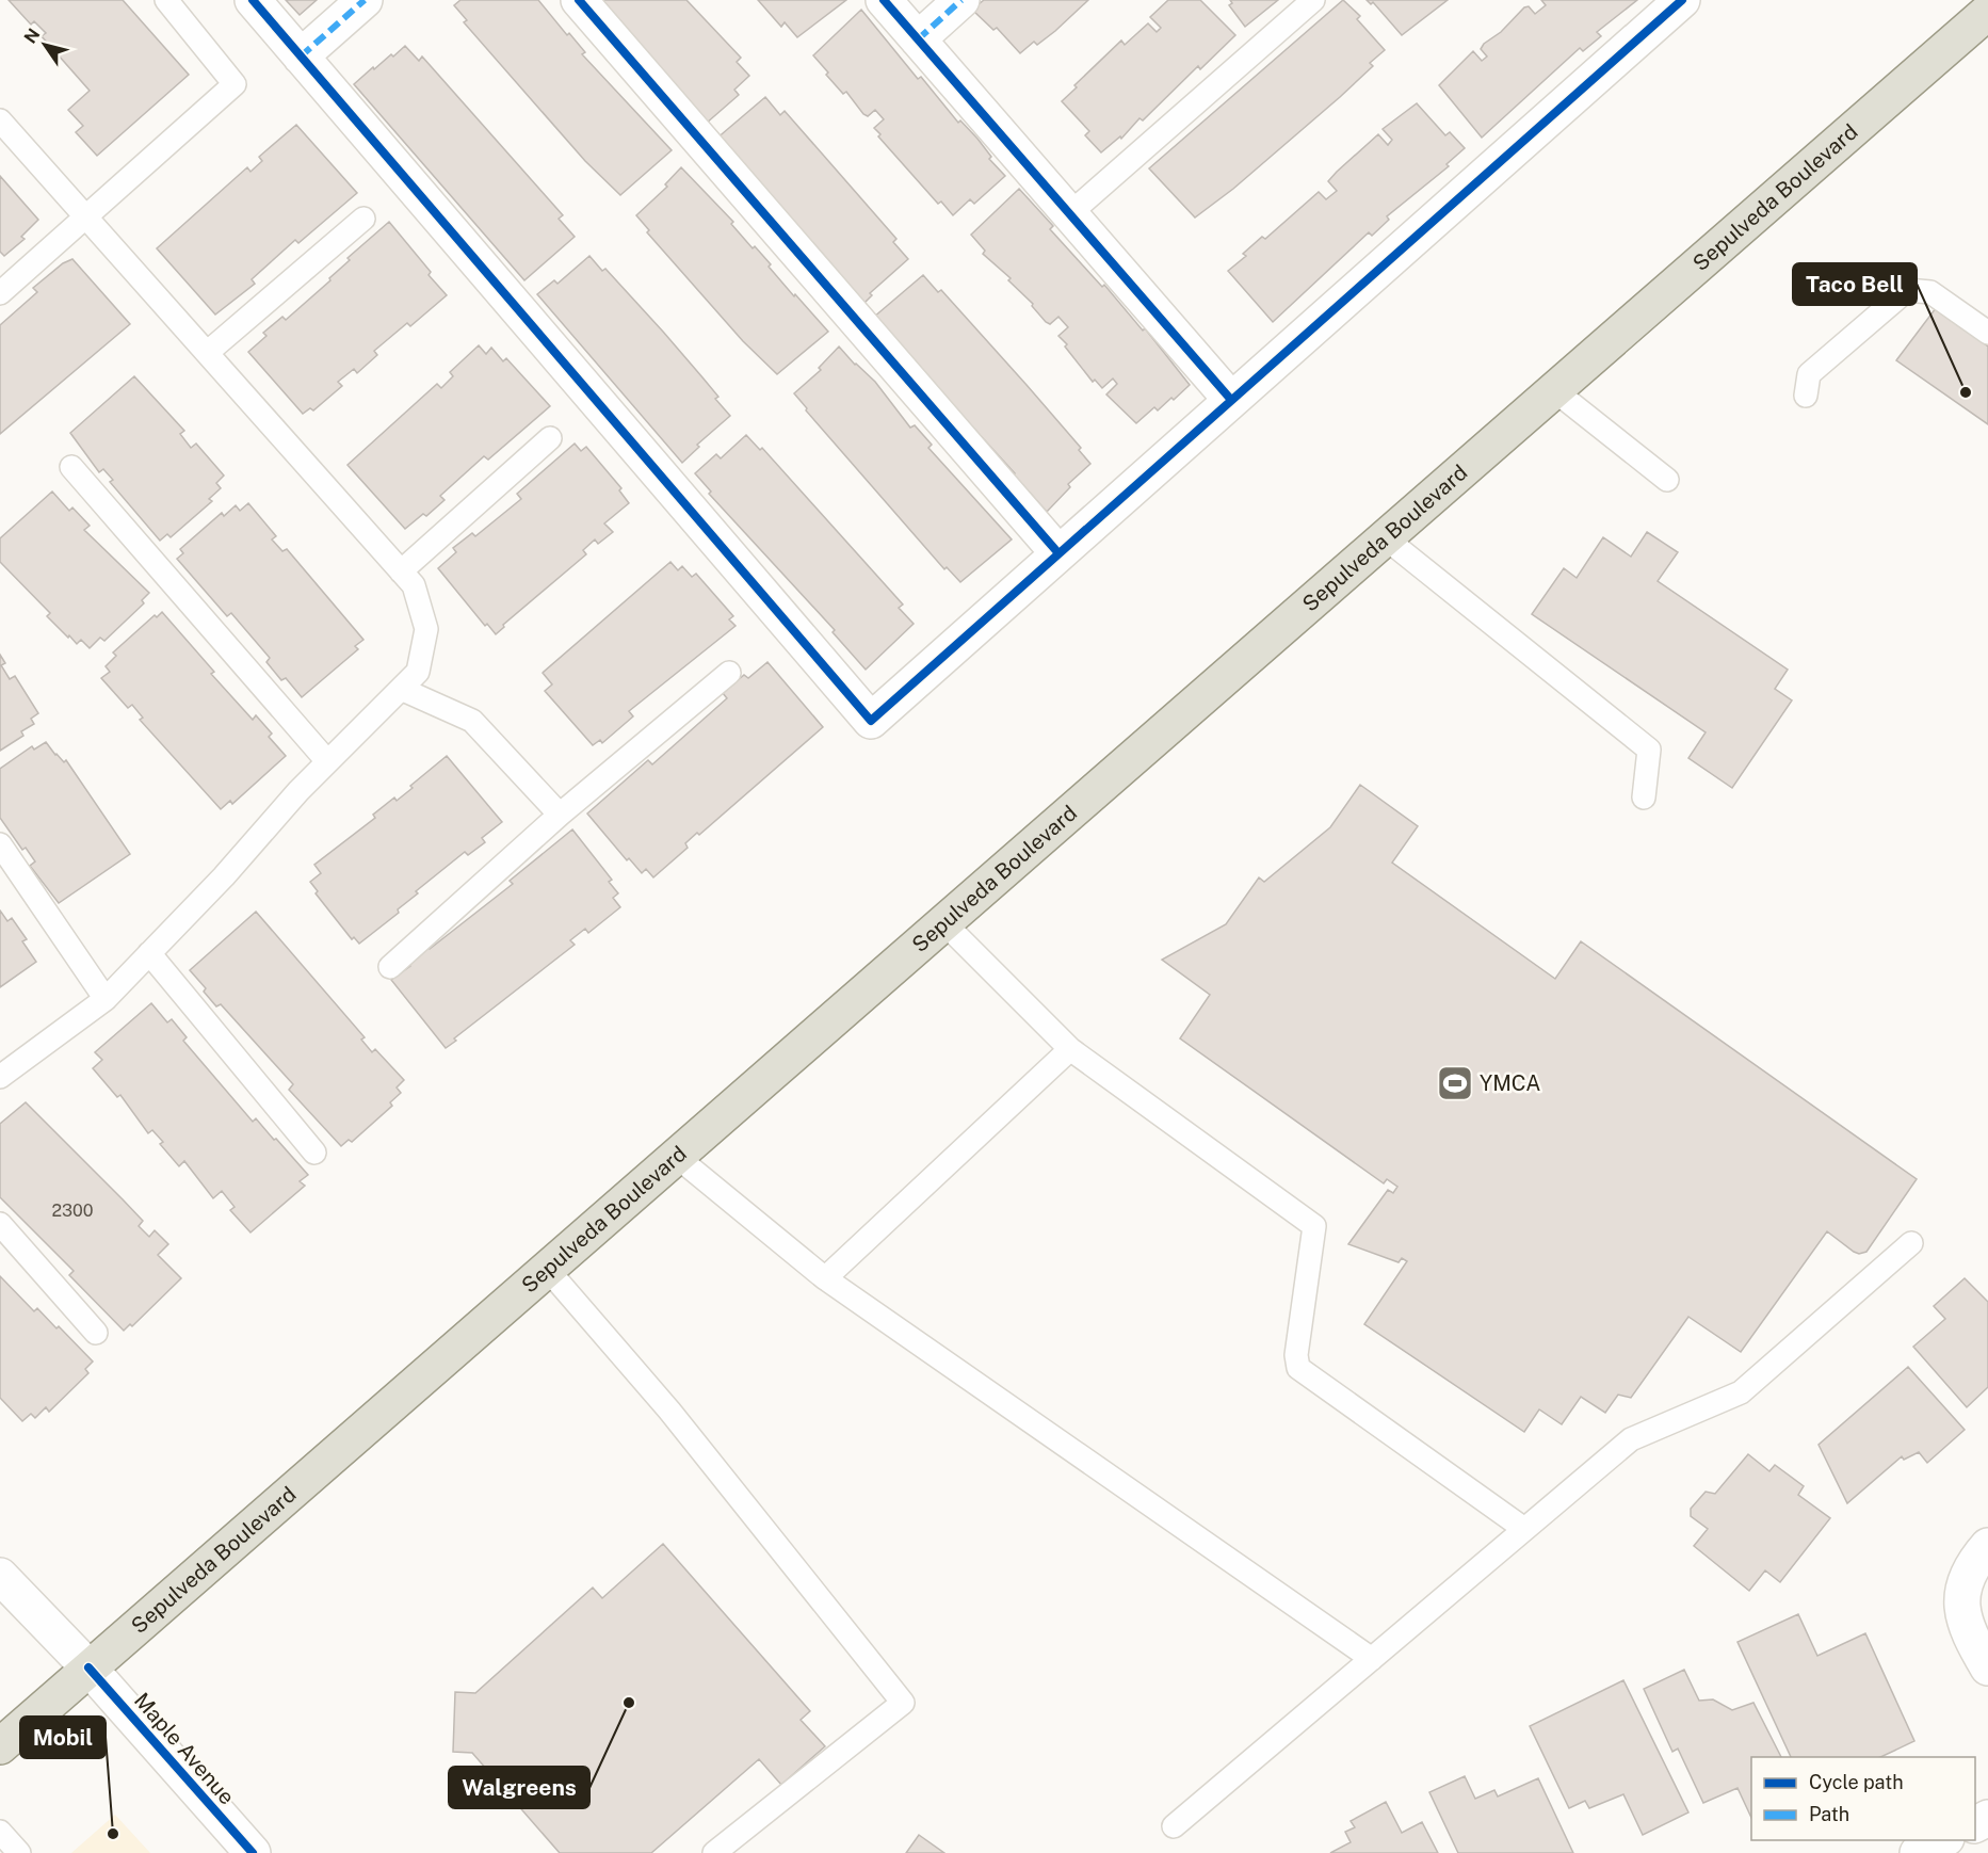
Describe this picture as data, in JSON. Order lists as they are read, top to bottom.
{
  "streets": {
    "main road": ["Sepulveda Boulevard"],
    "street": ["Maple Avenue"]
  },
  "crossings": [
    ["Sepulveda Boulevard", "Maple Avenue"]
  ],
  "places": {
    "other": ["Taco Bell", "Walgreens", "Mobil"],
    "sports": ["YMCA"]
  },
  "house_numbers": ["2300"],
  "legend": ["Cycle path", "Path"],
  "north": "top left"
}
